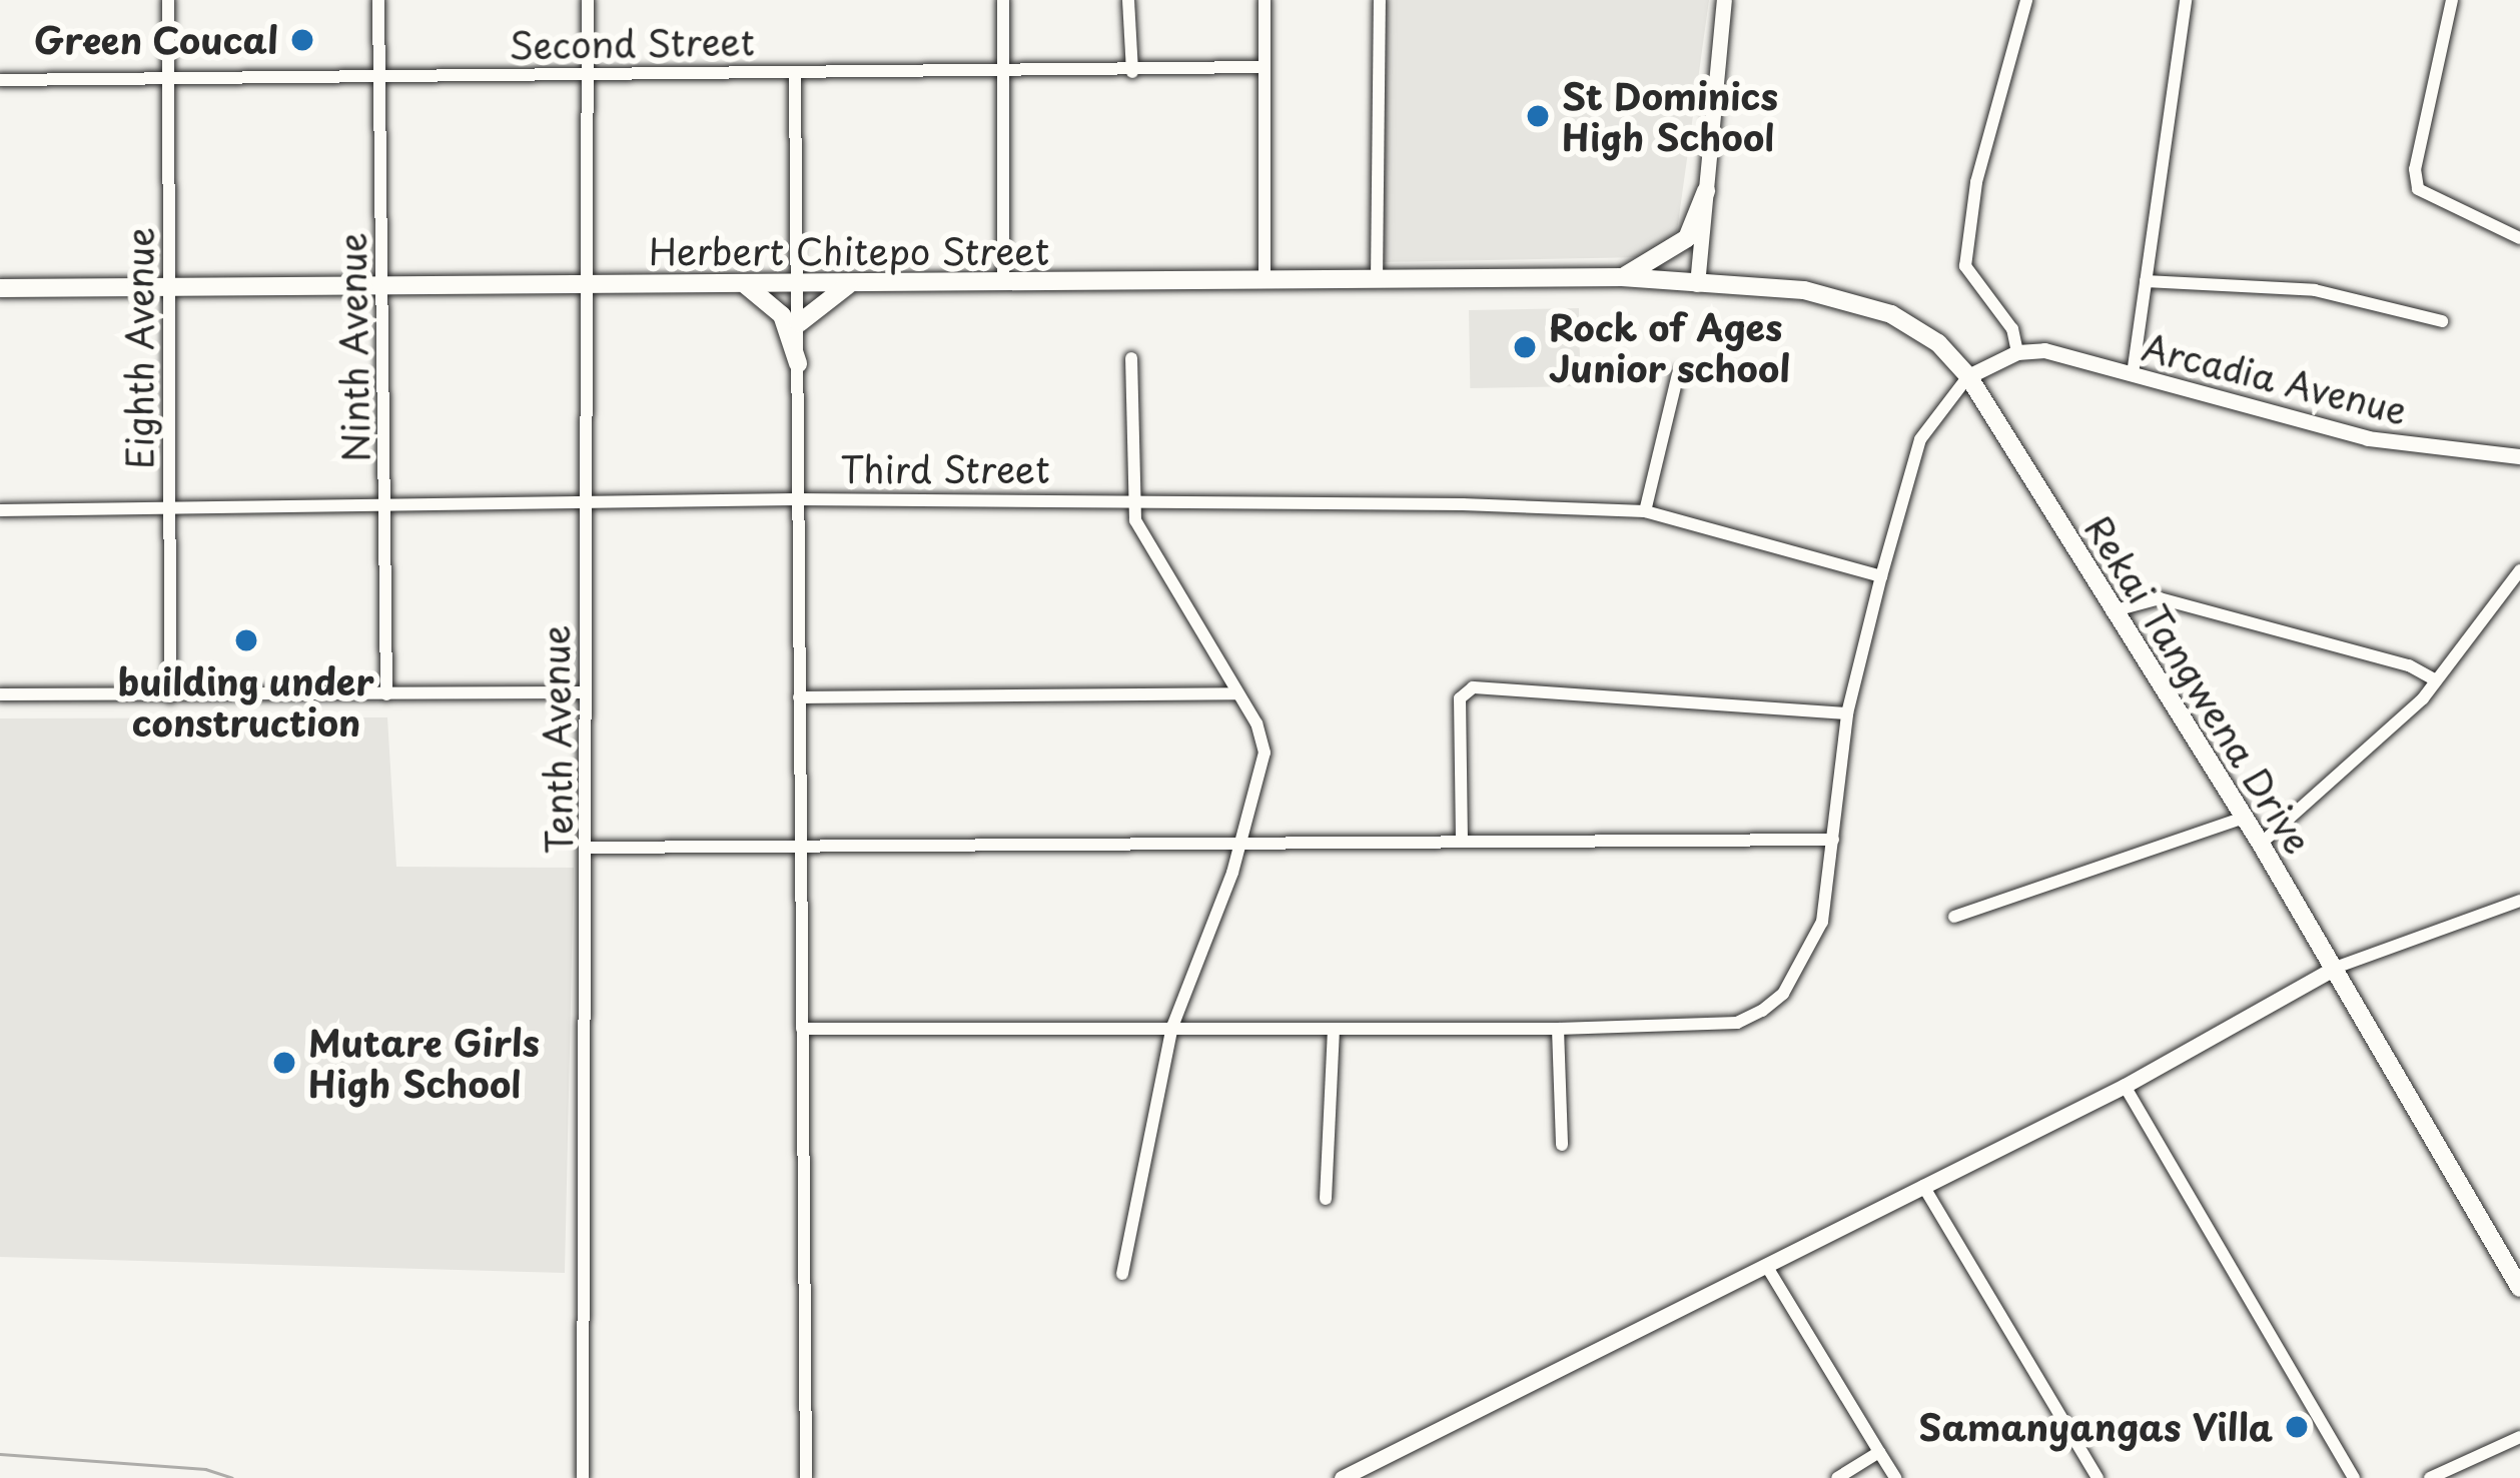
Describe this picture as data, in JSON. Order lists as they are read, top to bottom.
{
  "streets": {
    "main road": ["Herbert Chitepo Street", "Rekai Tangwena Drive"],
    "street": [
      "Second Street",
      "Ninth Avenue",
      "Eighth Avenue",
      "Arcadia Avenue",
      "Third Street",
      "Tenth Avenue"
    ]
  },
  "crossings": [
    ["Second Street", "Ninth Avenue"],
    ["Second Street", "Eighth Avenue"],
    ["Second Street", "Tenth Avenue"],
    ["Herbert Chitepo Street", "Ninth Avenue"],
    ["Herbert Chitepo Street", "Eighth Avenue"],
    ["Herbert Chitepo Street", "Rekai Tangwena Drive"],
    ["Herbert Chitepo Street", "Tenth Avenue"],
    ["Ninth Avenue", "Third Street"],
    ["Eighth Avenue", "Third Street"],
    ["Third Street", "Tenth Avenue"]
  ],
  "places": [
    "Green Coucal",
    "St Dominics High School",
    "Rock of Ages Junior school",
    "building under construction",
    "Mutare Girls High School",
    "Samanyangas Villa"
  ]
}
